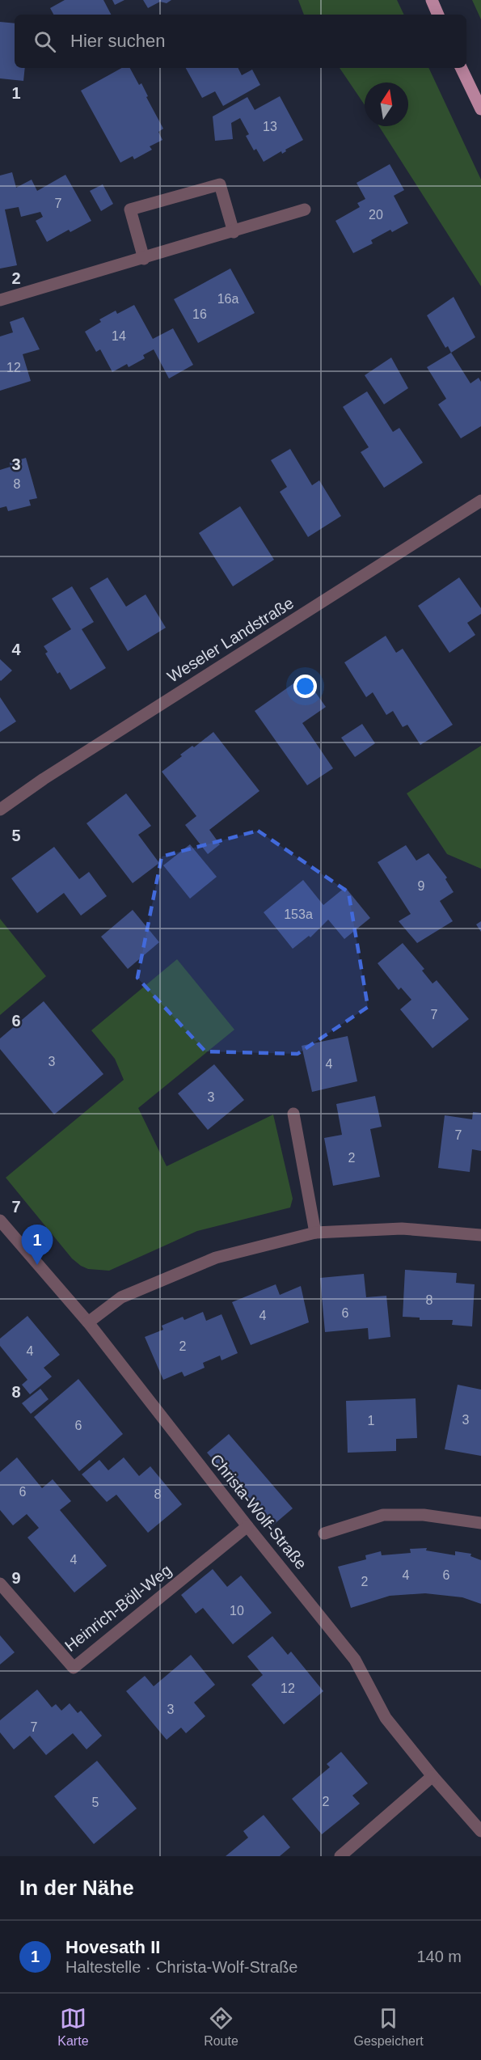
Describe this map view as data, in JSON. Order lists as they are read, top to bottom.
{
  "streets": {
    "street": ["Weseler Landstraße", "Christa-Wolf-Straße", "Heinrich-Böll-Weg"]
  },
  "crossings": [
    ["Christa-Wolf-Straße", "Heinrich-Böll-Weg"]
  ],
  "house_numbers": [
    "13",
    "7",
    "20",
    "16a",
    "16",
    "14",
    "12",
    "8",
    "9",
    "153a",
    "7",
    "3",
    "4",
    "3",
    "7",
    "2",
    "8",
    "6",
    "4",
    "2",
    "4",
    "3",
    "1",
    "6",
    "6",
    "8",
    "4",
    "4",
    "6",
    "2",
    "10",
    "12",
    "3",
    "7",
    "2",
    "5"
  ],
  "north": "top",
  "page": {
    "search": "Hier suchen",
    "pins": "1",
    "heading": "In der Nähe",
    "list": [
      {
        "mark": "1",
        "name": "Hovesath II",
        "note": "Haltestelle · Christa-Wolf-Straße",
        "value": "140 m"
      }
    ],
    "nav": ["Karte", "Route", "Gespeichert"]
  },
  "grid": {
    "rows": [
      "1",
      "2",
      "3",
      "4",
      "5",
      "6",
      "7",
      "8",
      "9"
    ]
  }
}
